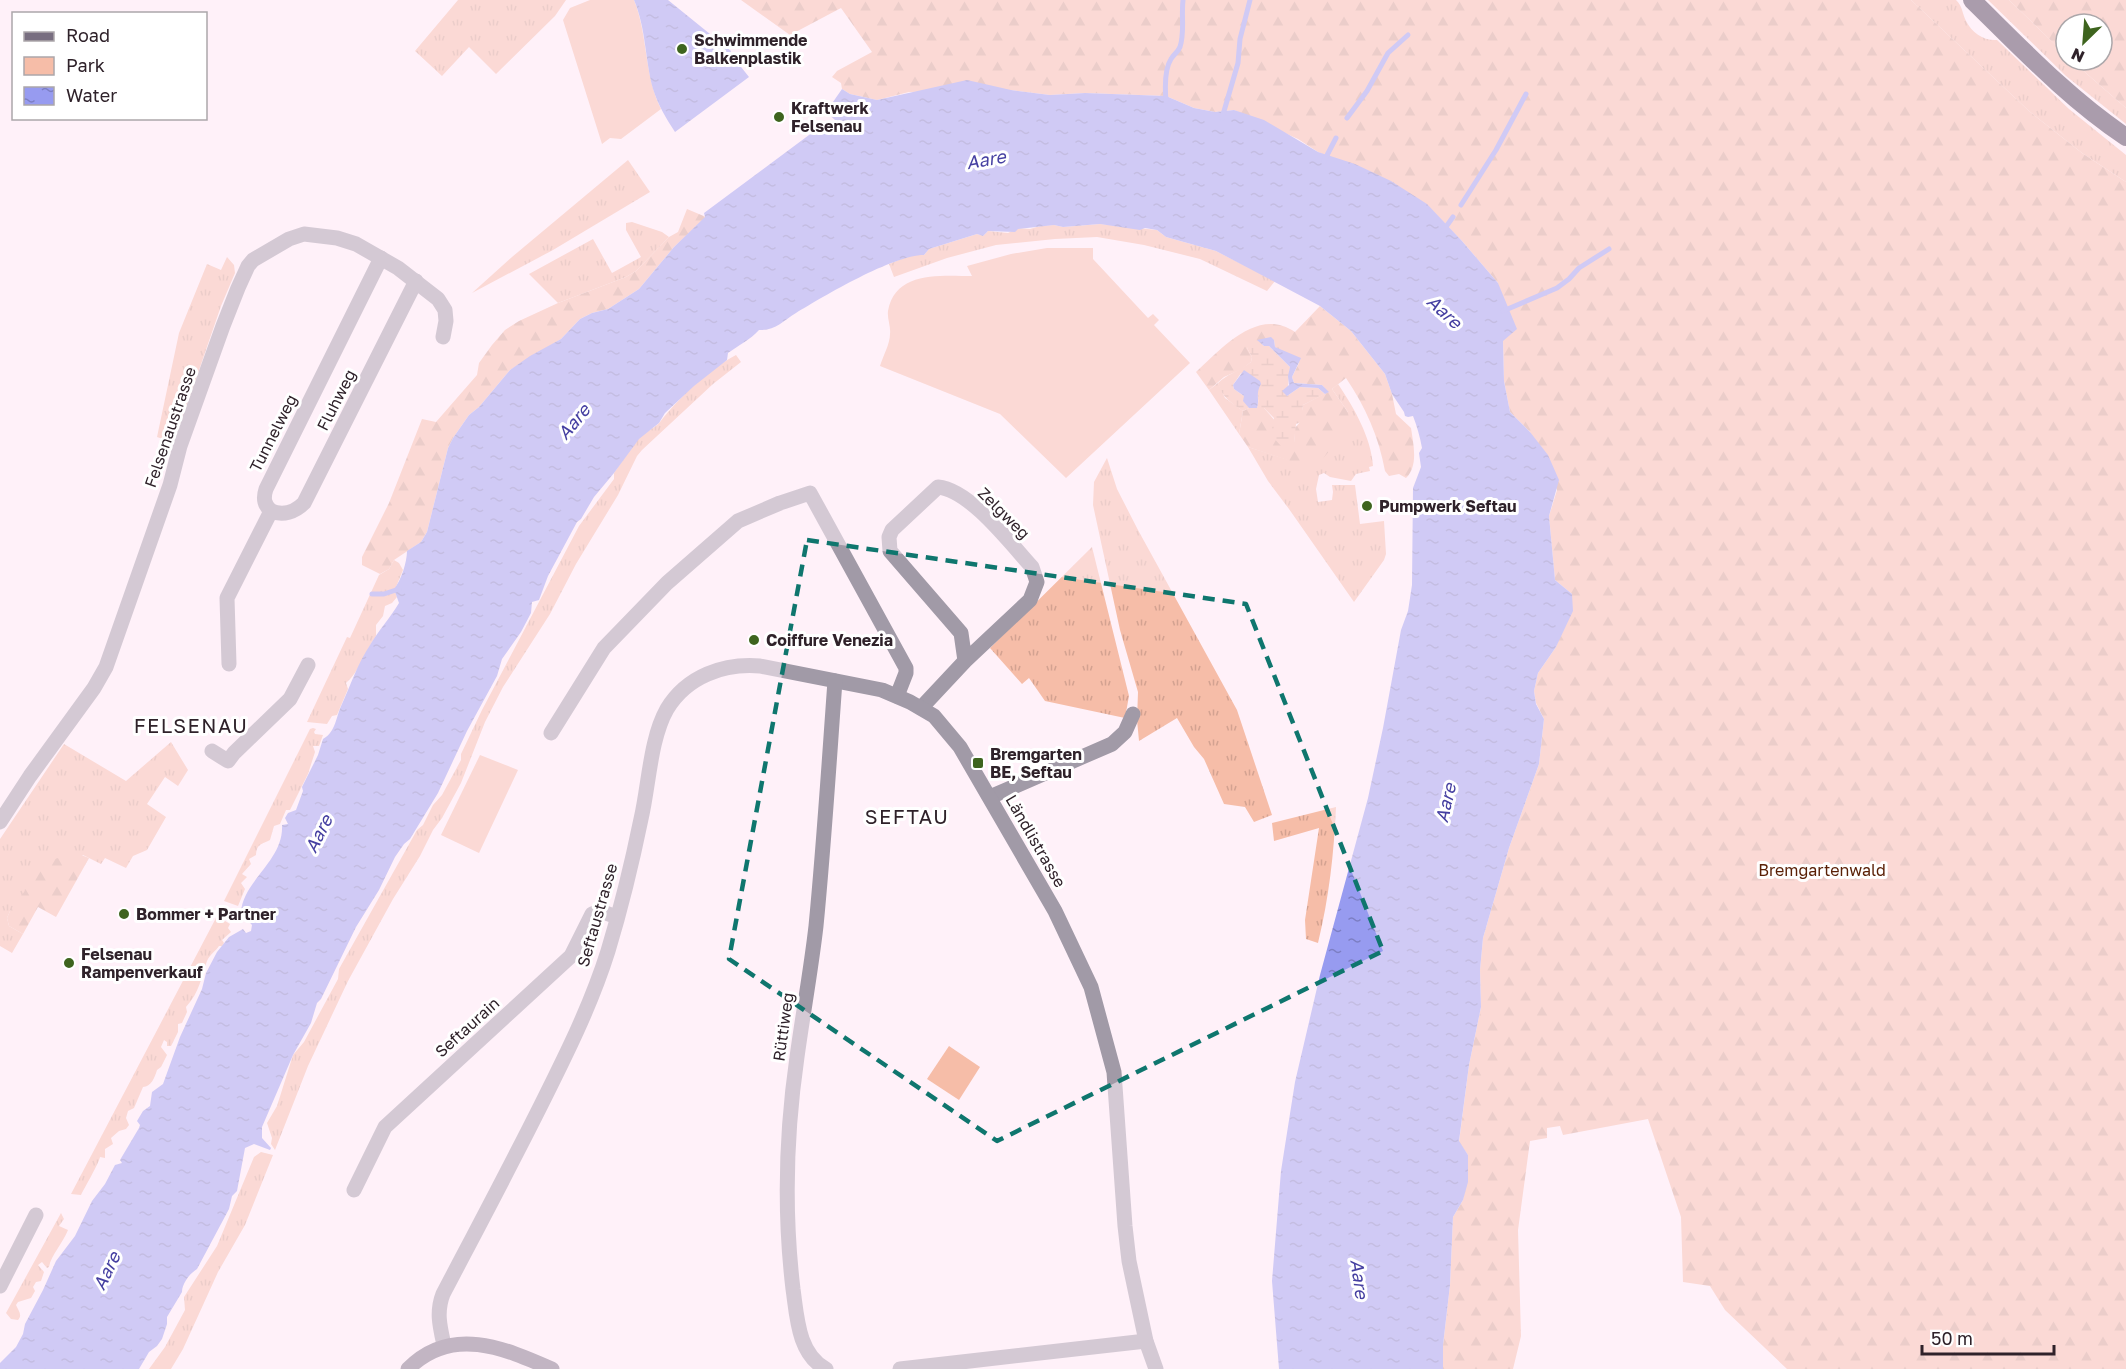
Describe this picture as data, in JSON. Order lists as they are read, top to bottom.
{
  "streets": {
    "street": [
      "Fluhweg",
      "Felsenaustrasse",
      "Tunnelweg",
      "Zelgweg",
      "Ländlistrasse",
      "Seftaustrasse",
      "Seftaurain",
      "Rüttiweg"
    ]
  },
  "crossings": [
    ["Fluhweg", "Felsenaustrasse"],
    ["Fluhweg", "Tunnelweg"],
    ["Felsenaustrasse", "Tunnelweg"],
    ["Zelgweg", "Ländlistrasse"],
    ["Ländlistrasse", "Seftaustrasse"],
    ["Seftaustrasse", "Seftaurain"],
    ["Seftaustrasse", "Rüttiweg"]
  ],
  "districts": ["FELSENAU", "SEFTAU"],
  "water": ["Aare"],
  "parks": ["Bremgartenwald"],
  "places": {
    "other": [
      "Schwimmende Balkenplastik",
      "Kraftwerk Felsenau",
      "Pumpwerk Seftau",
      "Coiffure Venezia",
      "Bommer + Partner",
      "Felsenau Rampenverkauf"
    ],
    "transit": ["Bremgarten BE, Seftau"]
  },
  "legend": ["Road", "Park", "Water"],
  "scale_bar": "50 m",
  "north": "bottom left"
}
